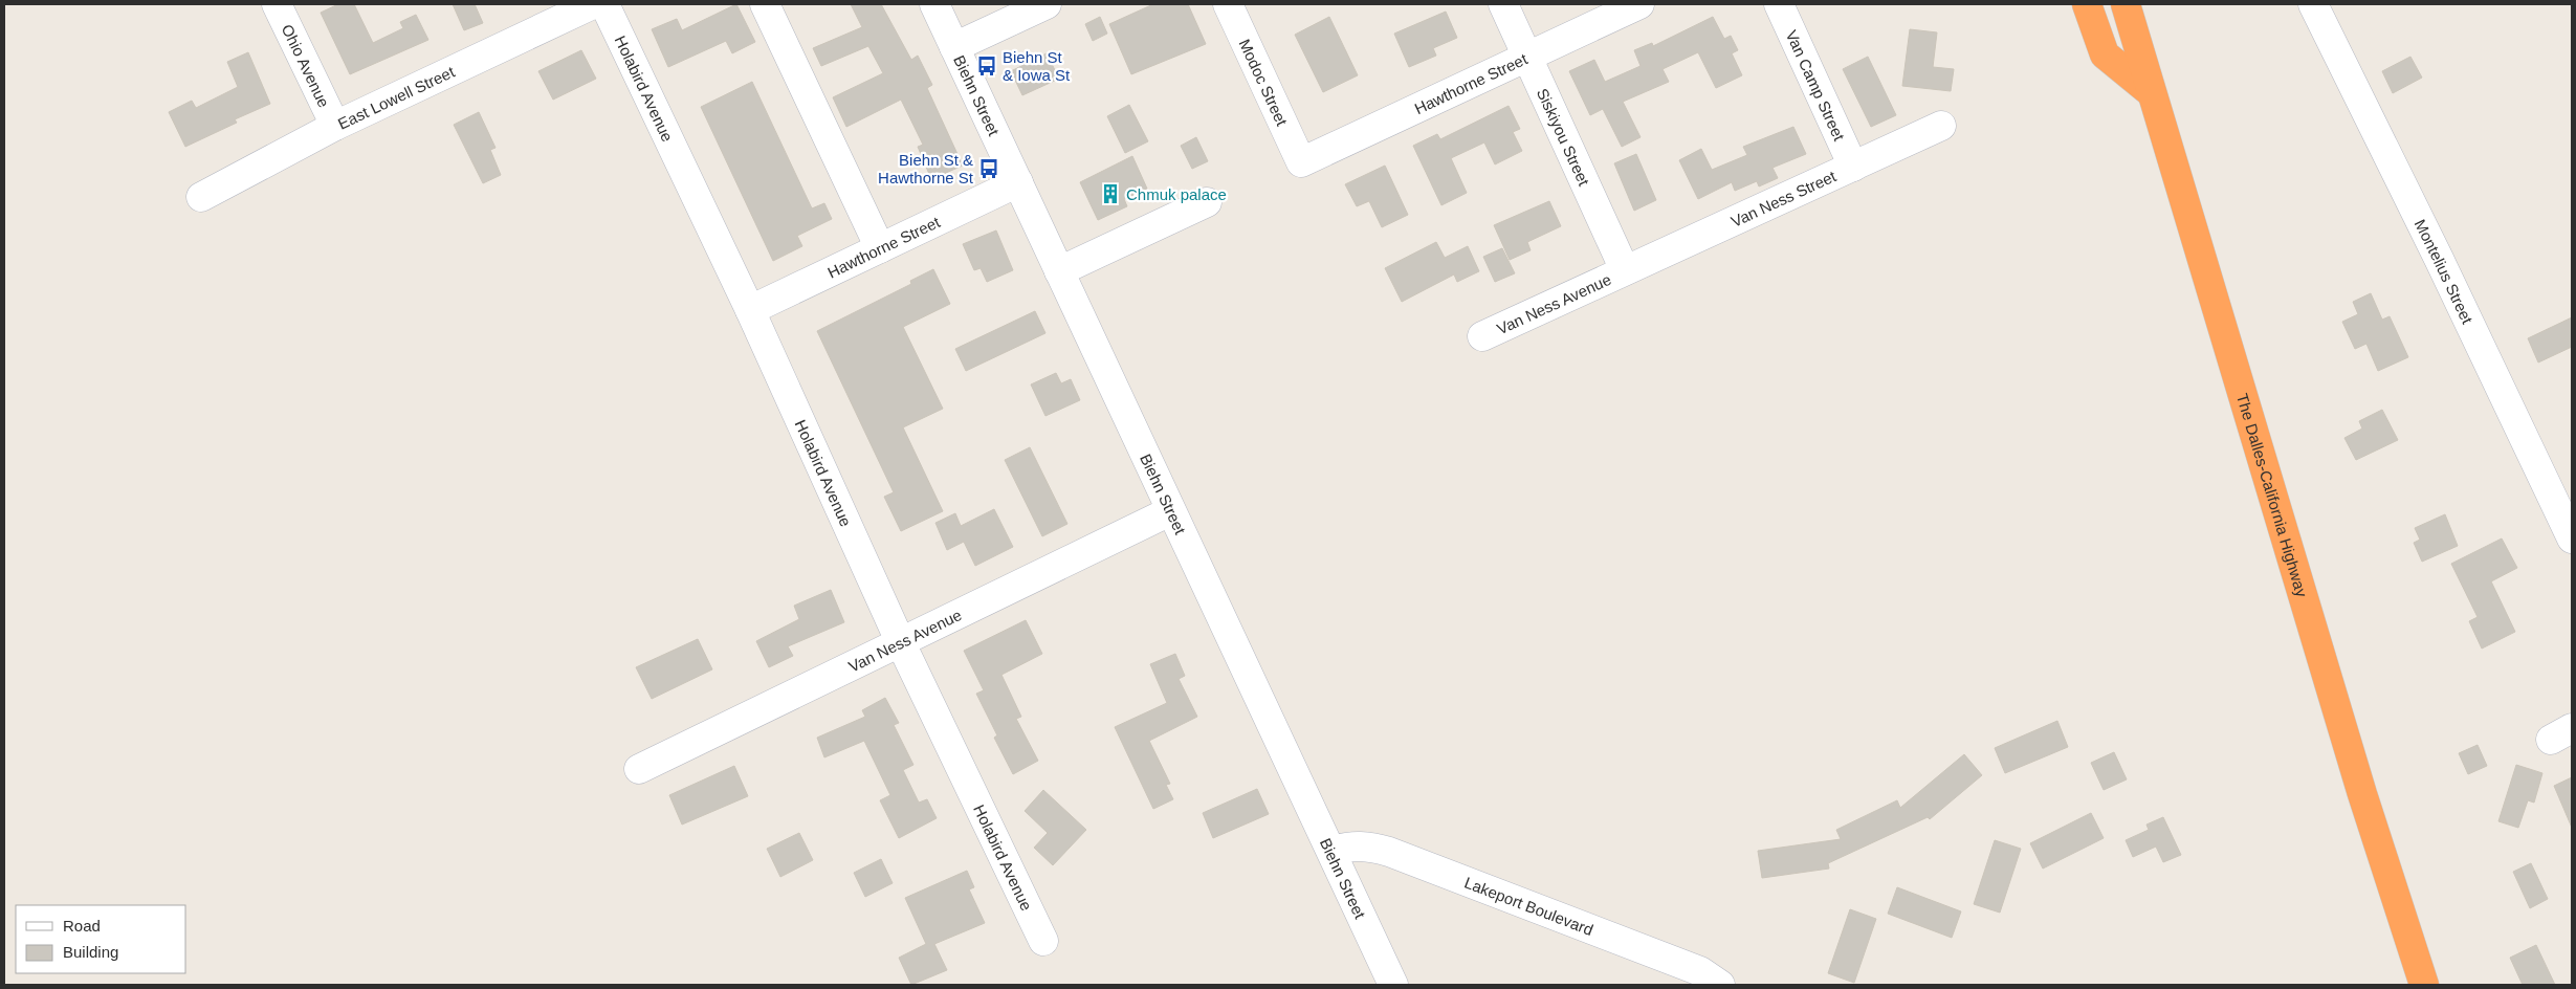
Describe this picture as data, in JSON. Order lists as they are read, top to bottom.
{
  "streets": {
    "highway": ["The Dalles-California Highway"],
    "street": [
      "Ohio Avenue",
      "Modoc Street",
      "Hawthorne Street",
      "Van Camp Street",
      "Holabird Avenue",
      "Biehn Street",
      "East Lowell Street",
      "Siskiyou Street",
      "Van Ness Street",
      "Montelius Street",
      "Van Ness Avenue",
      "Lakeport Boulevard"
    ]
  },
  "crossings": [
    ["Ohio Avenue", "East Lowell Street"],
    ["Modoc Street", "Hawthorne Street"],
    ["Hawthorne Street", "Holabird Avenue"],
    ["Hawthorne Street", "Biehn Street"],
    ["Hawthorne Street", "Siskiyou Street"],
    ["Van Camp Street", "Van Ness Street"],
    ["Holabird Avenue", "Van Ness Avenue"],
    ["Biehn Street", "Van Ness Avenue"],
    ["Biehn Street", "Lakeport Boulevard"],
    ["Siskiyou Street", "Van Ness Street"],
    ["Siskiyou Street", "Van Ness Avenue"],
    ["Van Ness Street", "Van Ness Avenue"]
  ],
  "places": {
    "bus stop": ["Biehn St & Iowa St", "Biehn St & Hawthorne St"],
    "building": ["Chmuk palace"]
  },
  "legend": ["Road", "Building"]
}
